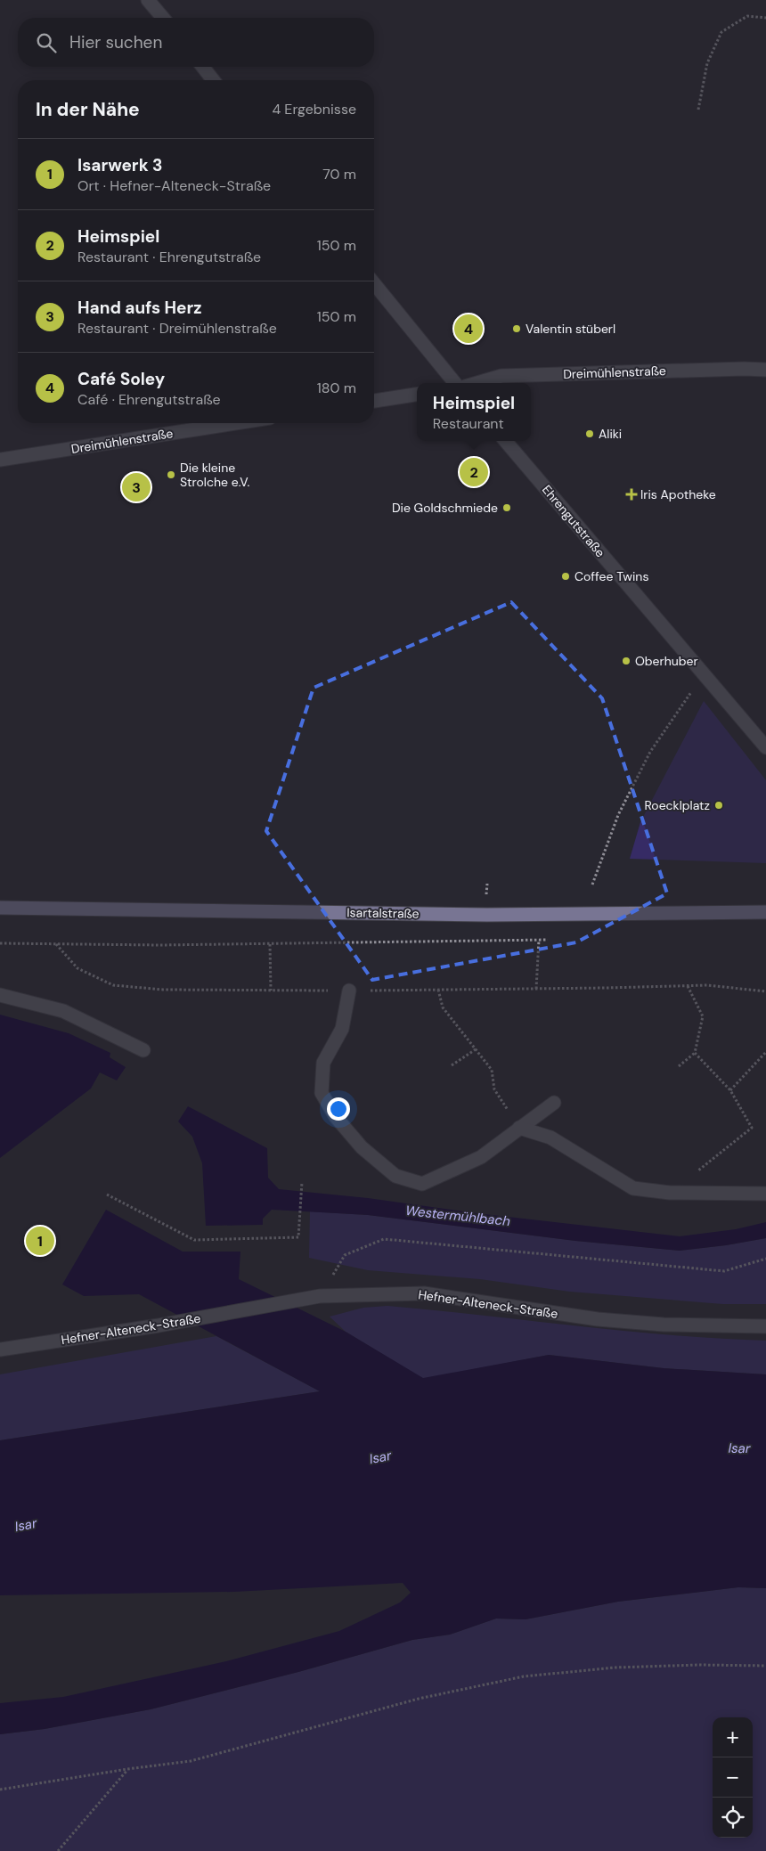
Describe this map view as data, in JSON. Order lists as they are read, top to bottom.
{
  "streets": {
    "main road": ["Isartalstraße"],
    "street": ["Dreimühlenstraße", "Ehrengutstraße", "Hefner-Alteneck-Straße"]
  },
  "water": ["Westermühlbach", "Isar"],
  "places": {
    "other": [
      "Valentin stüberl",
      "Aliki",
      "Die kleine Strolche e.V.",
      "Die Goldschmiede",
      "Coffee Twins",
      "Oberhuber",
      "Roecklplatz"
    ],
    "health": ["Iris Apotheke"]
  },
  "page": {
    "search": "Hier suchen",
    "heading": ["In der Nähe", "4 Ergebnisse"],
    "list": [
      {
        "mark": "1",
        "name": "Isarwerk 3",
        "note": "Ort · Hefner-Alteneck-Straße",
        "value": "70 m"
      },
      {
        "mark": "2",
        "name": "Heimspiel",
        "note": "Restaurant · Ehrengutstraße",
        "value": "150 m"
      },
      {
        "mark": "3",
        "name": "Hand aufs Herz",
        "note": "Restaurant · Dreimühlenstraße",
        "value": "150 m"
      },
      {
        "mark": "4",
        "name": "Café Soley",
        "note": "Café · Ehrengutstraße",
        "value": "180 m"
      }
    ],
    "pins": [
      "4",
      "2",
      "3",
      "1"
    ],
    "popup": ["Heimspiel", "Restaurant"],
    "map_buttons": ["+", "−"]
  }
}
